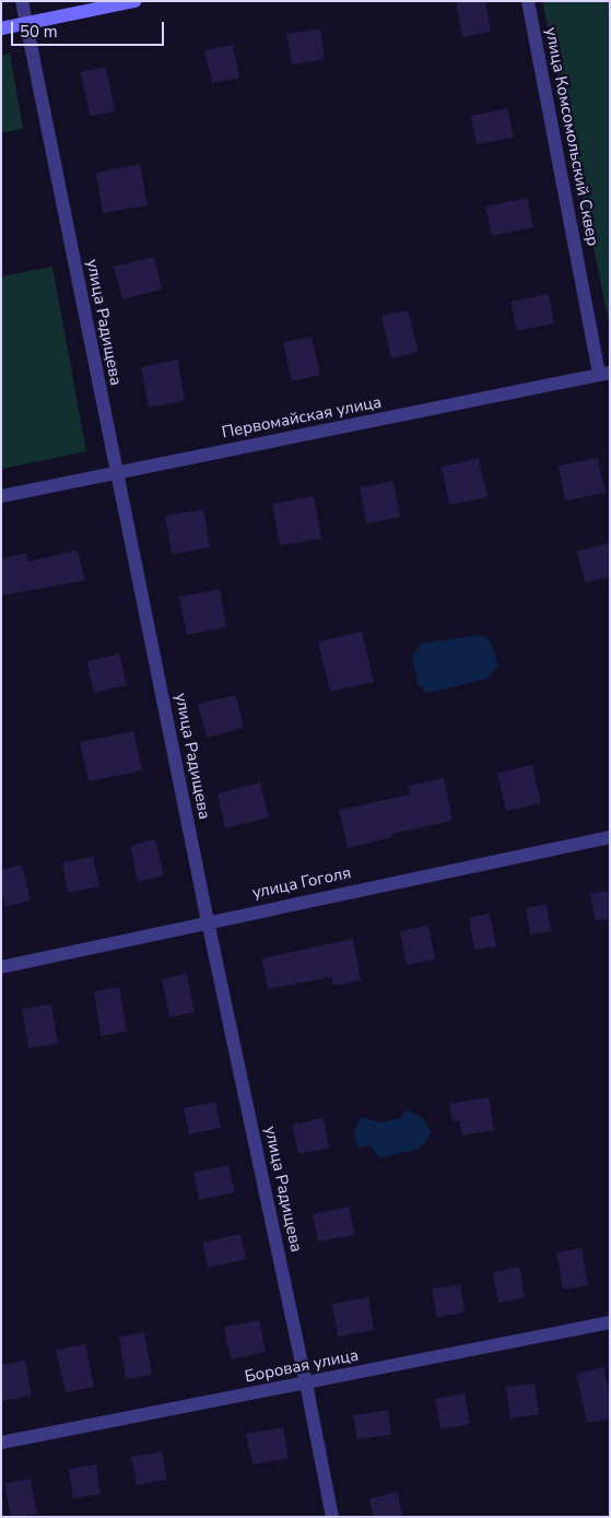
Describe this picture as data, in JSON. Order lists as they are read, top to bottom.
{
  "streets": {
    "street": [
      "улица Комсомольский Сквер",
      "улица Радищева",
      "Первомайская улица",
      "улица Гоголя",
      "Боровая улица"
    ]
  },
  "crossings": [
    ["улица Комсомольский Сквер", "Первомайская улица"],
    ["улица Радищева", "Первомайская улица"],
    ["улица Радищева", "улица Гоголя"],
    ["улица Радищева", "Боровая улица"]
  ],
  "scale_bar": "50 m"
}
